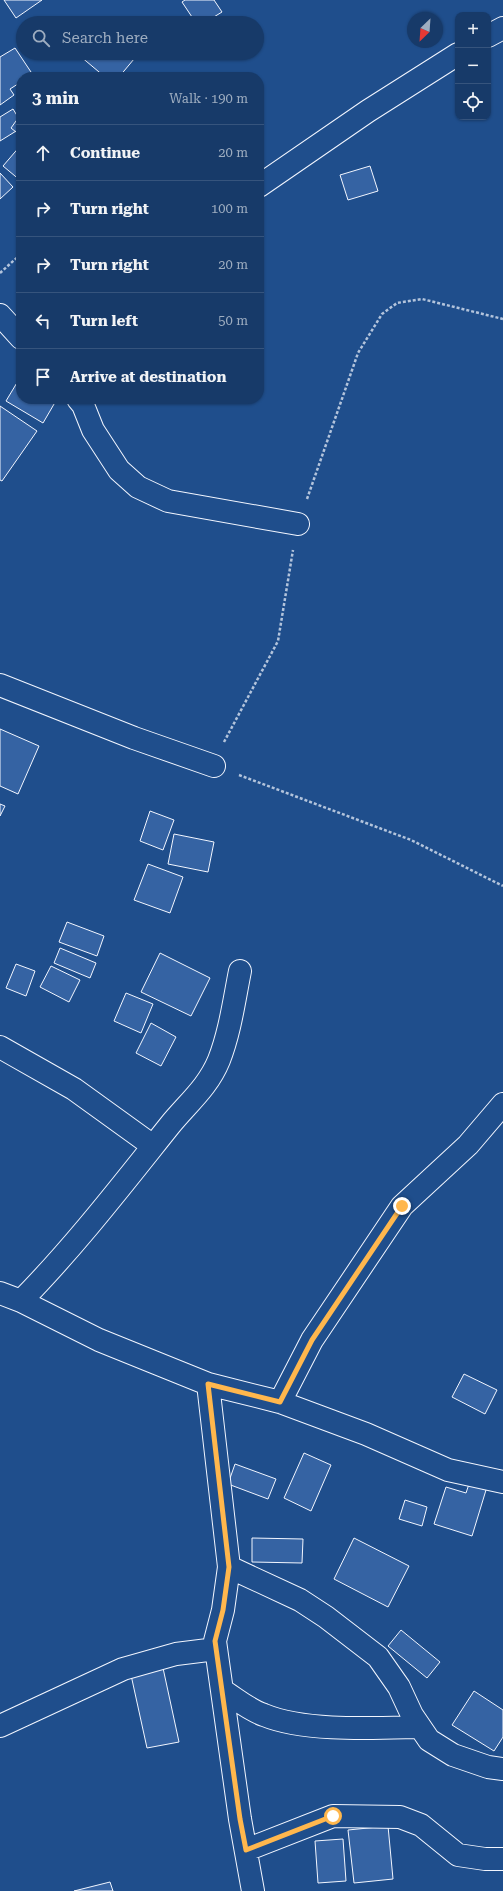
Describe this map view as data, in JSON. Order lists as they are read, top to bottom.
{
  "north": "bottom left",
  "page": {
    "map_buttons": ["+", "−"],
    "search": "Search here",
    "heading": ["3 min", "Walk · 190 m"],
    "list": [
      ["Continue", "20 m"],
      ["Turn right", "100 m"],
      ["Turn right", "20 m"],
      ["Turn left", "50 m"],
      "Arrive at destination"
    ]
  }
}
